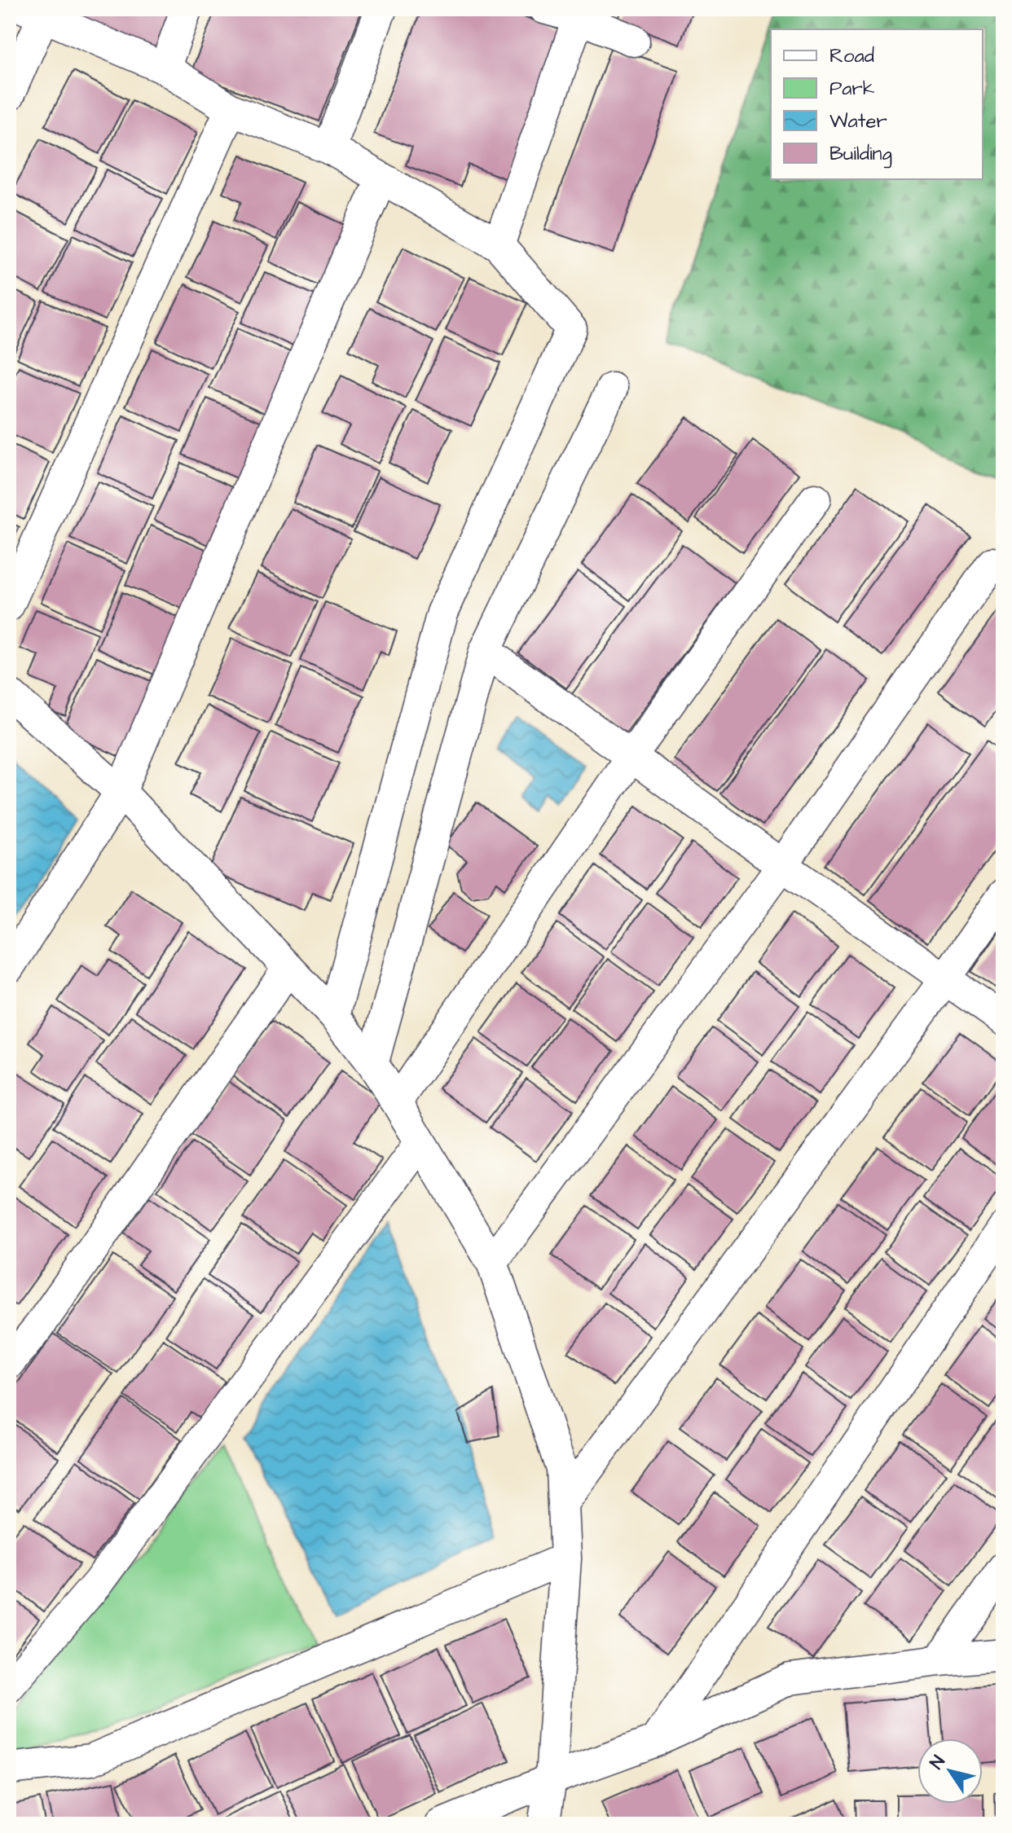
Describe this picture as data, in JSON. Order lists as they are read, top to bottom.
{
  "legend": [
    "Road",
    "Park",
    "Water",
    "Building"
  ],
  "north": "top left"
}
